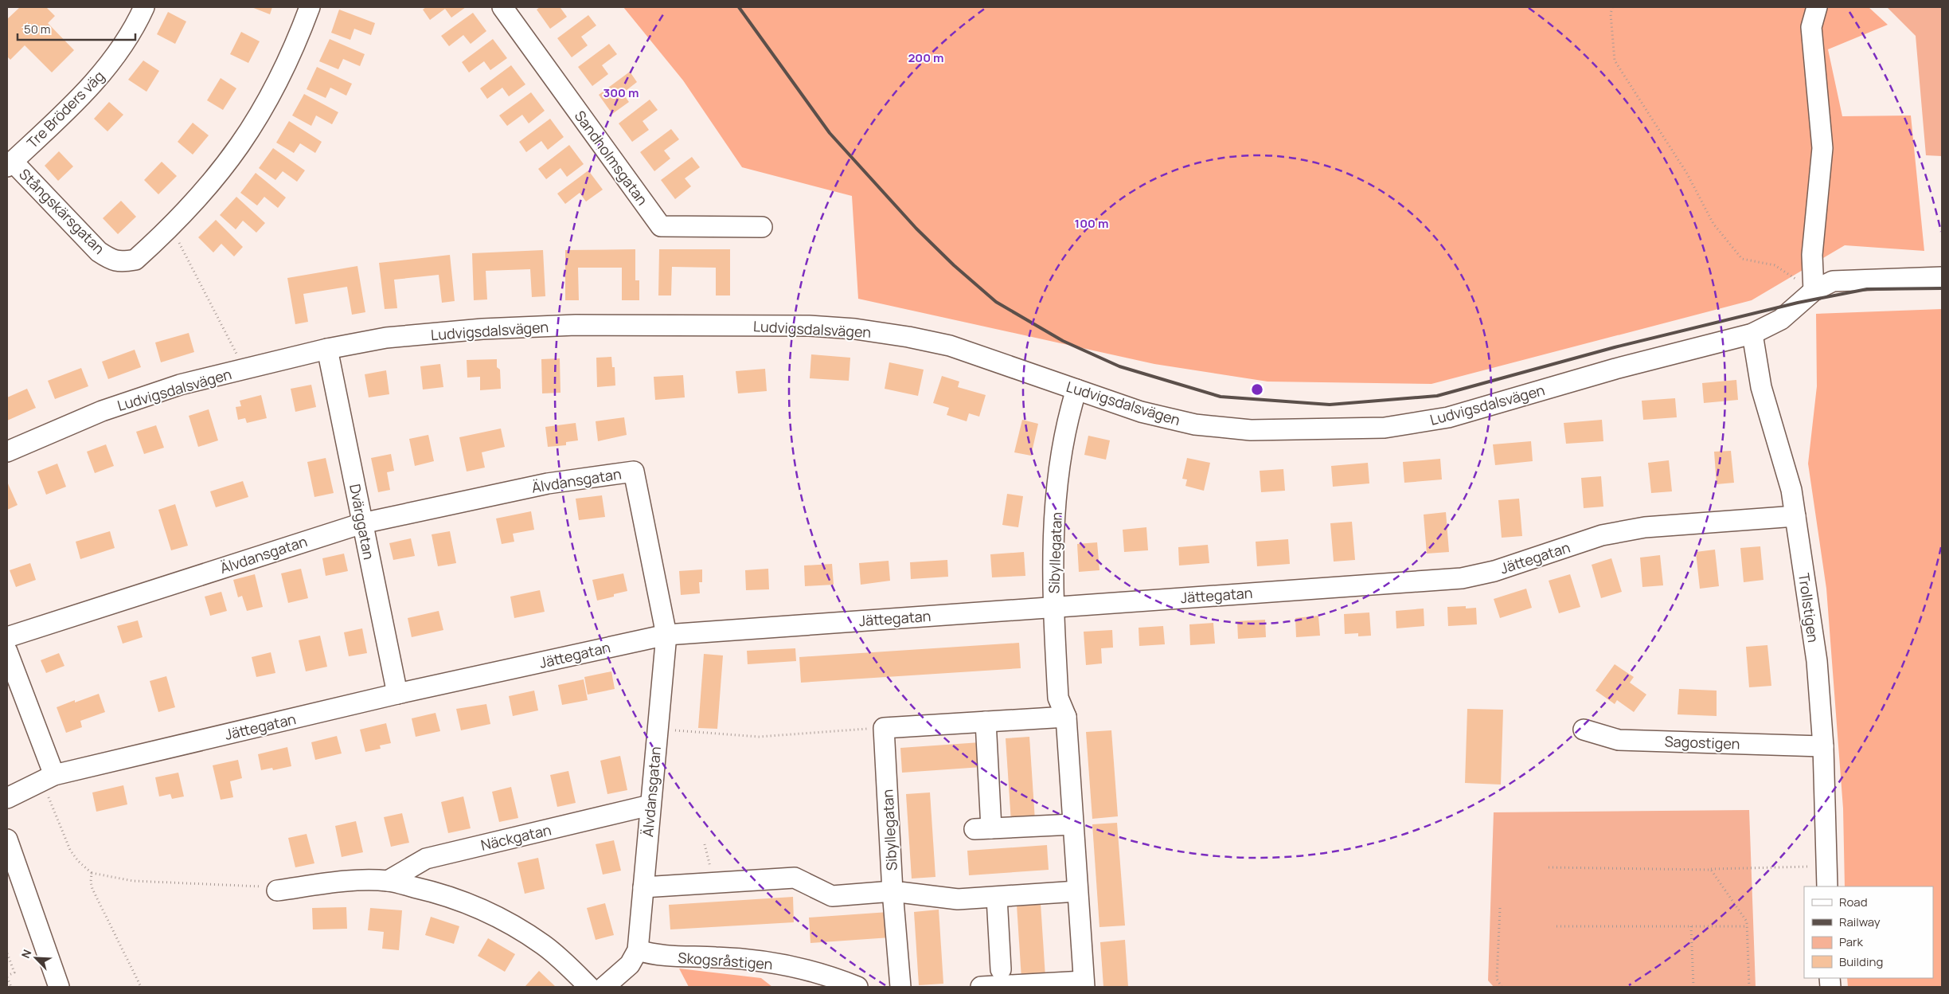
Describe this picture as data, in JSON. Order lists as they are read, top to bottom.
{
  "streets": {
    "street": [
      "Tre Bröders väg",
      "Sandholmsgatan",
      "Stångskärsgatan",
      "Ludvigsdalsvägen",
      "Älvdansgatan",
      "Dvärggatan",
      "Sibyllegatan",
      "Jättegatan",
      "Trollstigen",
      "Sagostigen",
      "Näckgatan",
      "Skogsråstigen"
    ]
  },
  "crossings": [
    ["Tre Bröders väg", "Stångskärsgatan"],
    ["Ludvigsdalsvägen", "Dvärggatan"],
    ["Ludvigsdalsvägen", "Sibyllegatan"],
    ["Ludvigsdalsvägen", "Trollstigen"],
    ["Älvdansgatan", "Dvärggatan"],
    ["Älvdansgatan", "Sibyllegatan"],
    ["Älvdansgatan", "Jättegatan"],
    ["Älvdansgatan", "Näckgatan"],
    ["Älvdansgatan", "Skogsråstigen"],
    ["Dvärggatan", "Jättegatan"],
    ["Sibyllegatan", "Jättegatan"],
    ["Jättegatan", "Trollstigen"],
    ["Trollstigen", "Sagostigen"]
  ],
  "legend": [
    "Road",
    "Railway",
    "Park",
    "Building"
  ],
  "scale_bar": "50 m",
  "north": "top left",
  "rings": ["200 m", "300 m", "100 m"]
}
